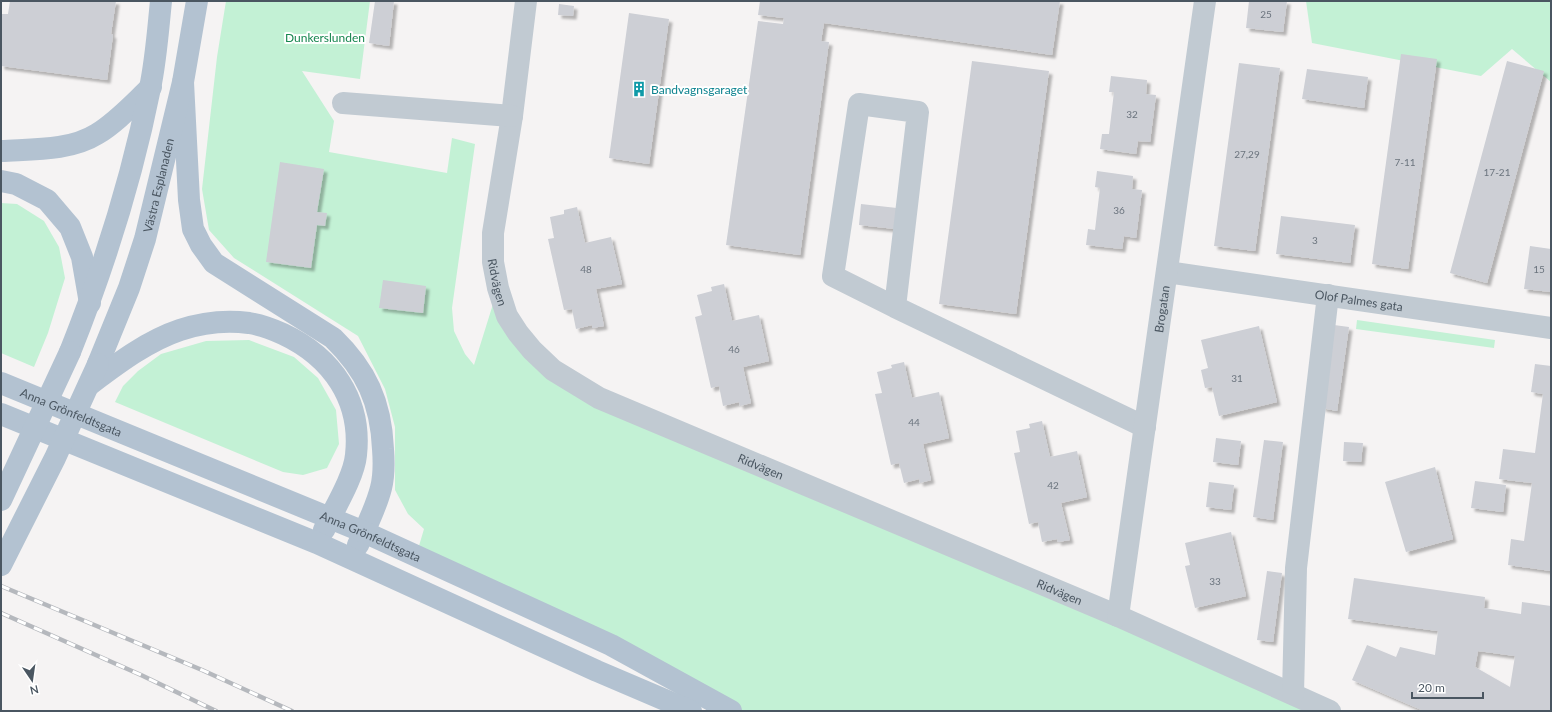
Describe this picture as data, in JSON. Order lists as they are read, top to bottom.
{
  "streets": {
    "main road": ["Västra Esplanaden", "Anna Grönfeldtsgata"],
    "street": ["Ridvägen", "Olof Palmes gata", "Brogatan"]
  },
  "crossings": [
    ["Ridvägen", "Brogatan"],
    ["Olof Palmes gata", "Brogatan"]
  ],
  "parks": ["Dunkerslunden"],
  "places": {
    "building": ["Bandvagnsgaraget"]
  },
  "house_numbers": [
    "25",
    "32",
    "27,29",
    "7-11",
    "17-21",
    "36",
    "3",
    "48",
    "15",
    "46",
    "31",
    "44",
    "42",
    "33"
  ],
  "scale_bar": "20 m",
  "north": "bottom"
}
